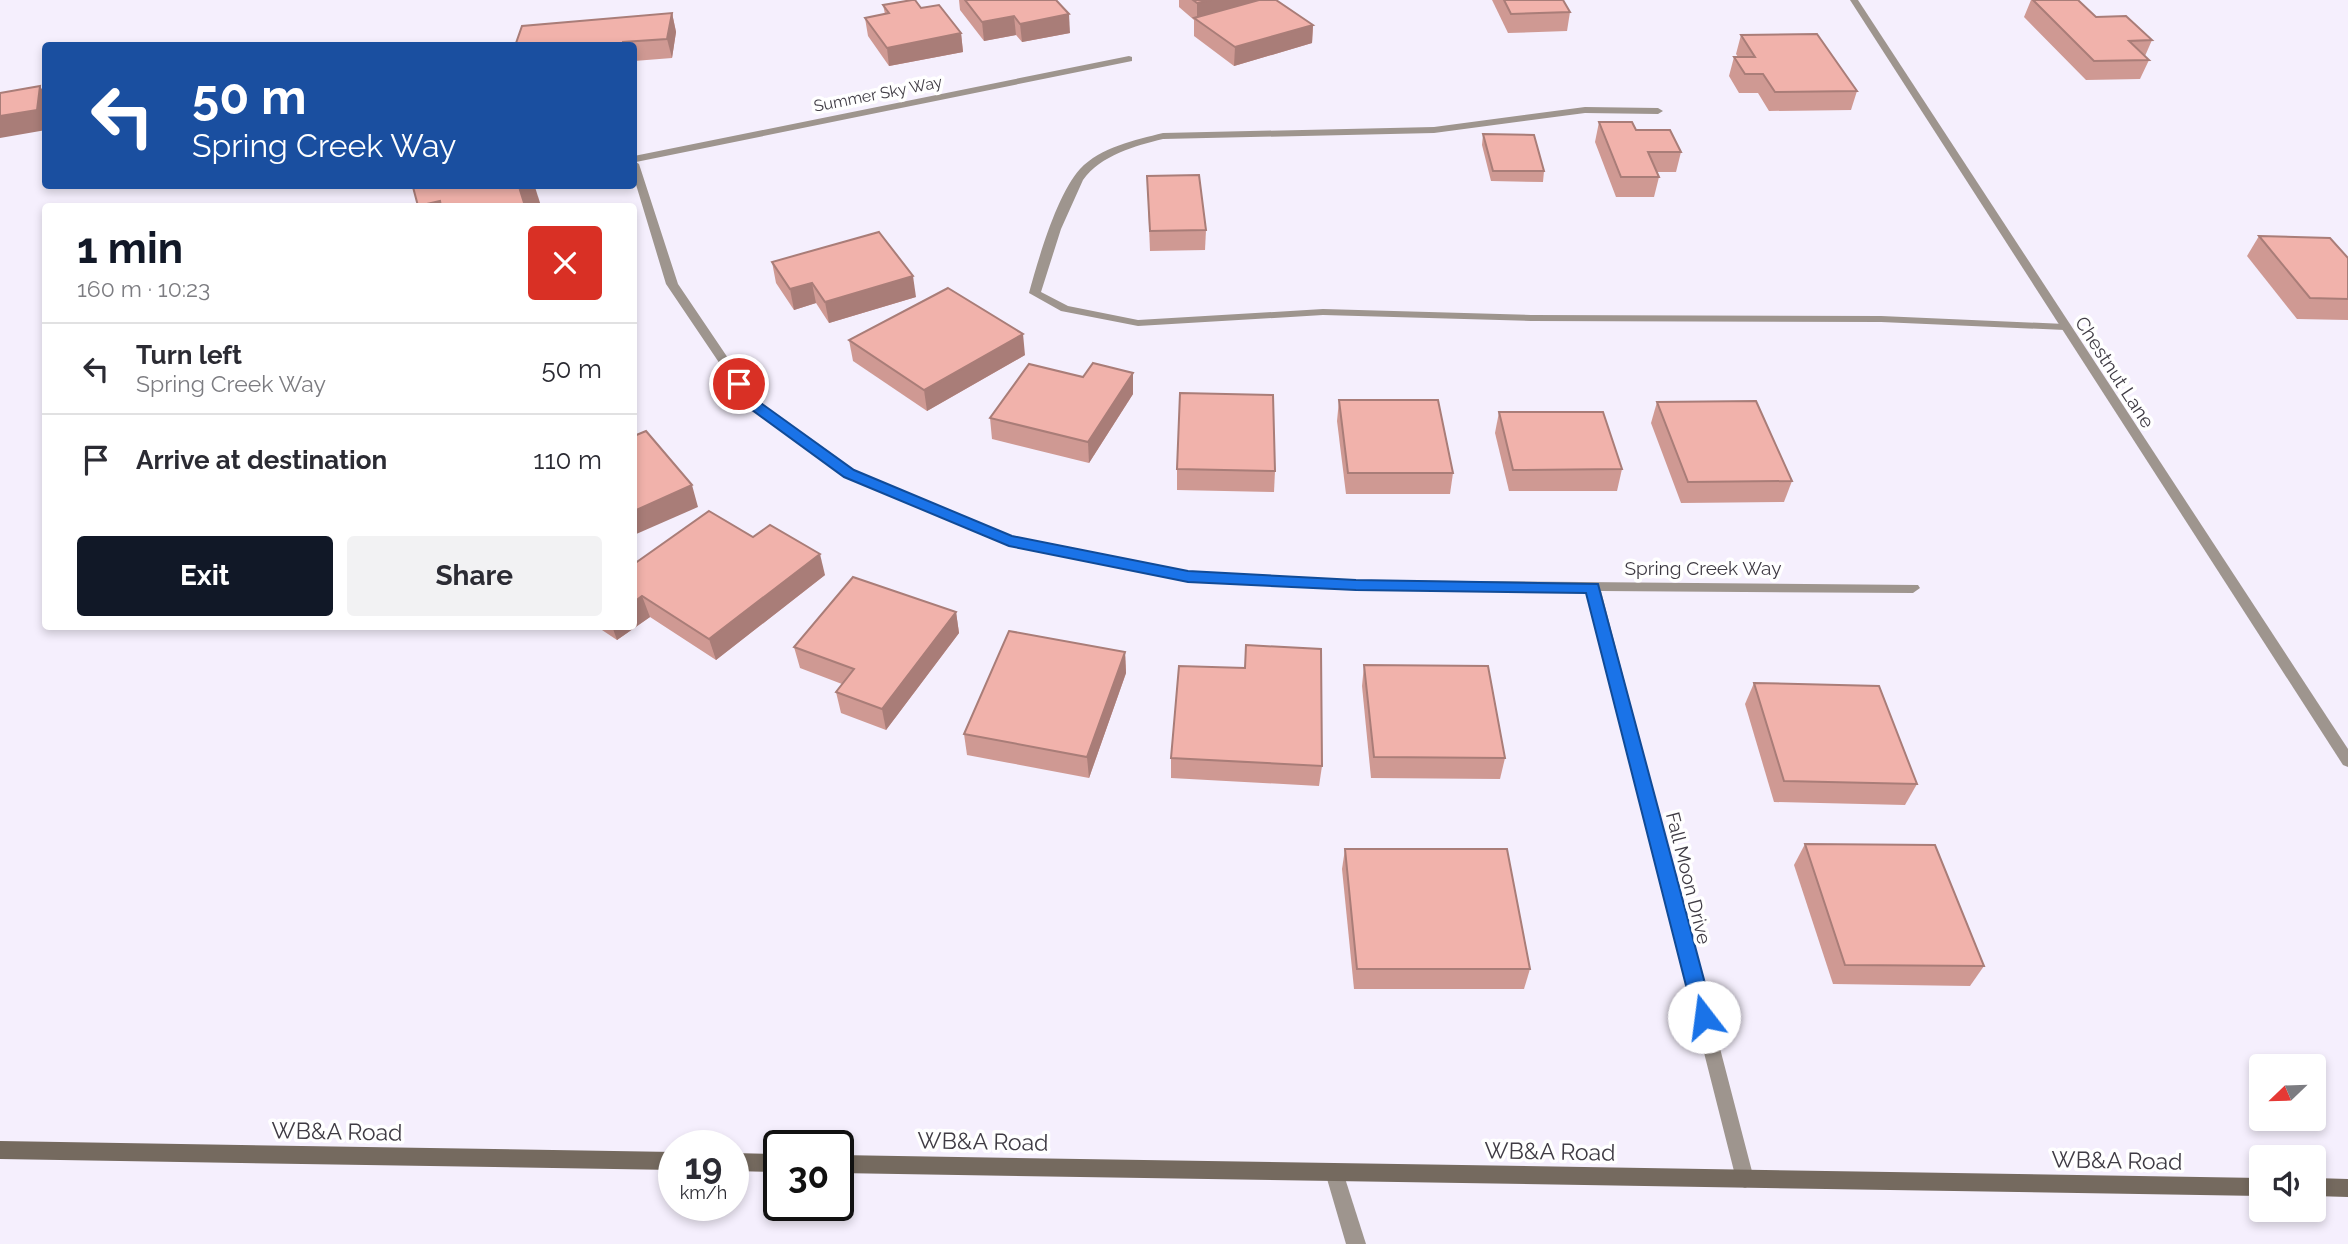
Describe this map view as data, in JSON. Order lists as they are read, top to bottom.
{
  "streets": {
    "street": [
      "Summer Sky Way",
      "Chestnut Lane",
      "Spring Creek Way",
      "Fall Moon Drive",
      "WB&A Road"
    ]
  },
  "crossings": [
    ["Spring Creek Way", "Fall Moon Drive"],
    ["Fall Moon Drive", "WB&A Road"]
  ],
  "north": "bottom left",
  "page": {
    "turn": ["50 m", "Spring Creek Way"],
    "heading": ["1 min", "160 m · 10:23"],
    "list": [
      {
        "name": "Turn left",
        "note": "Spring Creek Way",
        "value": "50 m"
      },
      {
        "name": "Arrive at destination",
        "value": "110 m"
      }
    ],
    "buttons": ["Exit", "Share"],
    "speed": "19 km/h",
    "limit": "30"
  }
}
